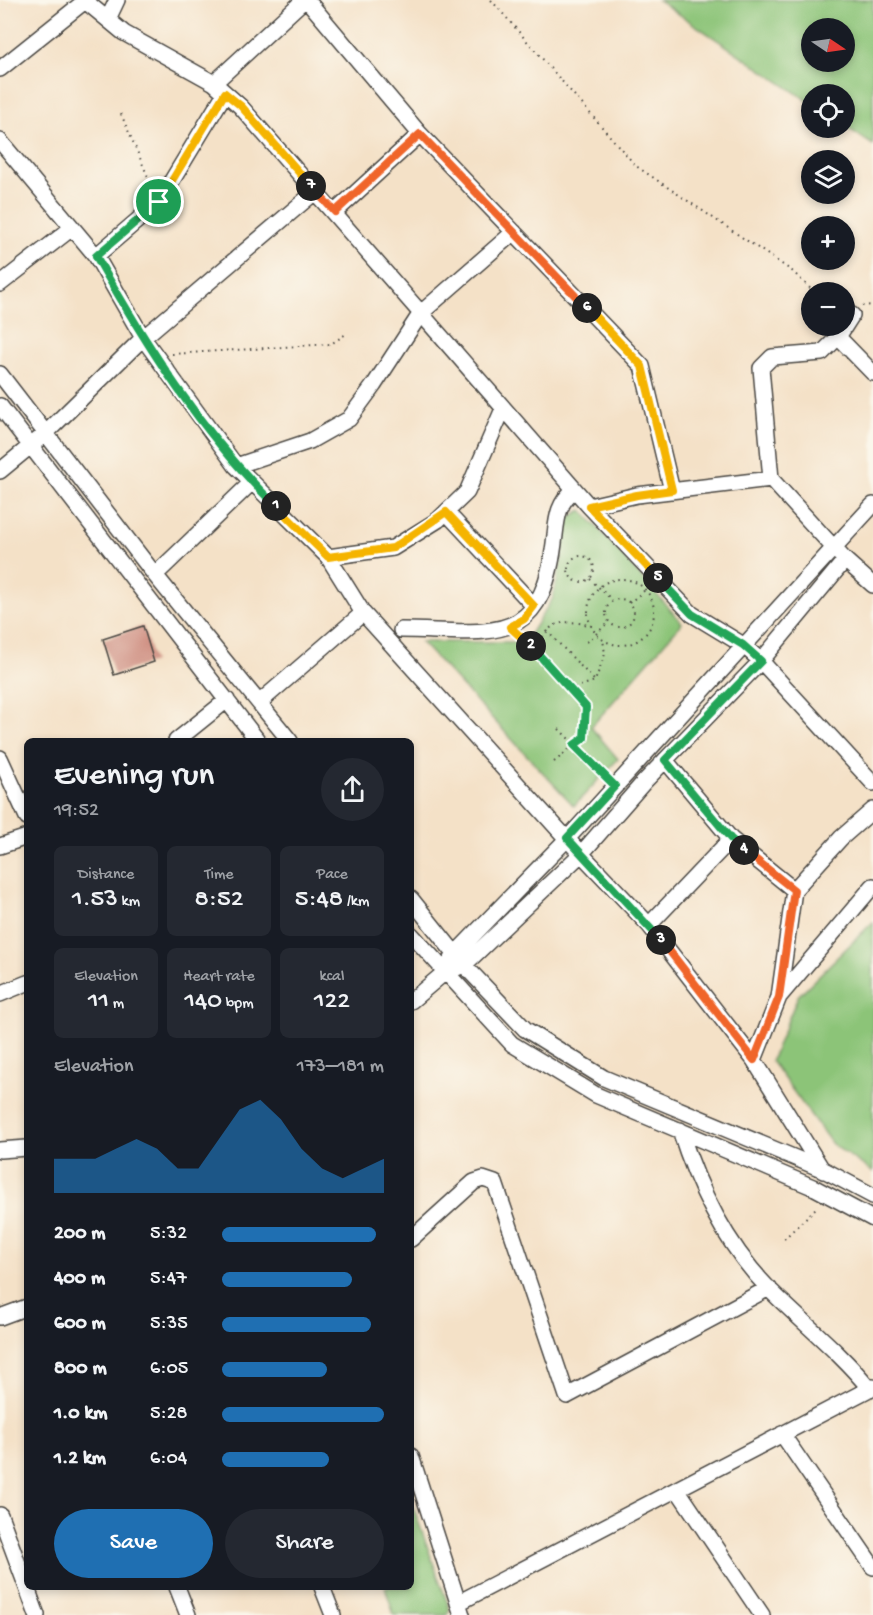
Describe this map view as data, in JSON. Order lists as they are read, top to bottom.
{
  "north": "right",
  "page": {
    "map_buttons": ["+", "−"],
    "pins": [
      "7",
      "6",
      "1",
      "5",
      "2",
      "4",
      "3"
    ],
    "heading": ["Evening run", "19:52"],
    "stats": [
      ["Distance", "1.53 km"],
      ["Time", "8:52"],
      ["Pace", "5:48 /km"],
      ["Elevation", "11 m"],
      ["Heart rate", "140 bpm"],
      ["kcal", "122"]
    ],
    "chart": ["Elevation", "173–181 m"],
    "list": [
      {
        "name": "200 m",
        "note": "5:32"
      },
      {
        "name": "400 m",
        "note": "5:47"
      },
      {
        "name": "600 m",
        "note": "5:35"
      },
      {
        "name": "800 m",
        "note": "6:05"
      },
      {
        "name": "1.0 km",
        "note": "5:28"
      },
      {
        "name": "1.2 km",
        "note": "6:04"
      }
    ],
    "buttons": ["Save", "Share"]
  }
}
